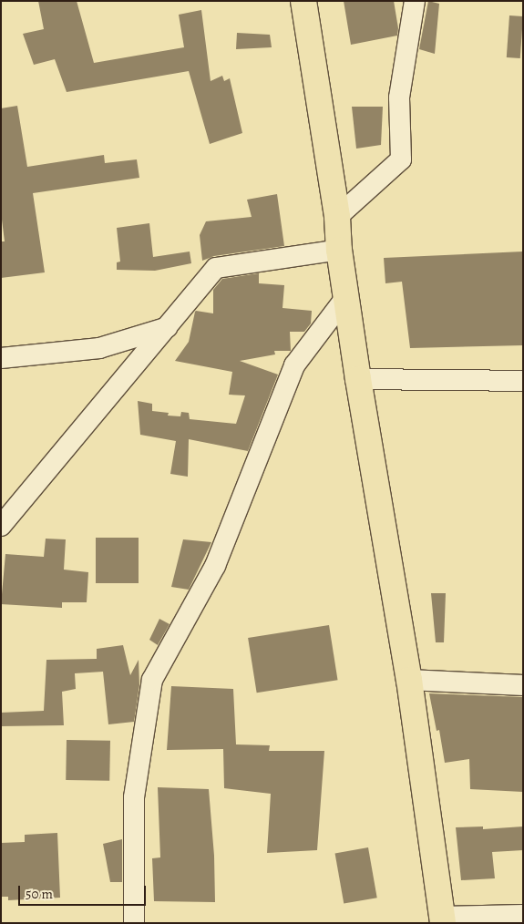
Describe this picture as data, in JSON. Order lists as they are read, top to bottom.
{
  "scale_bar": "50 m"
}
